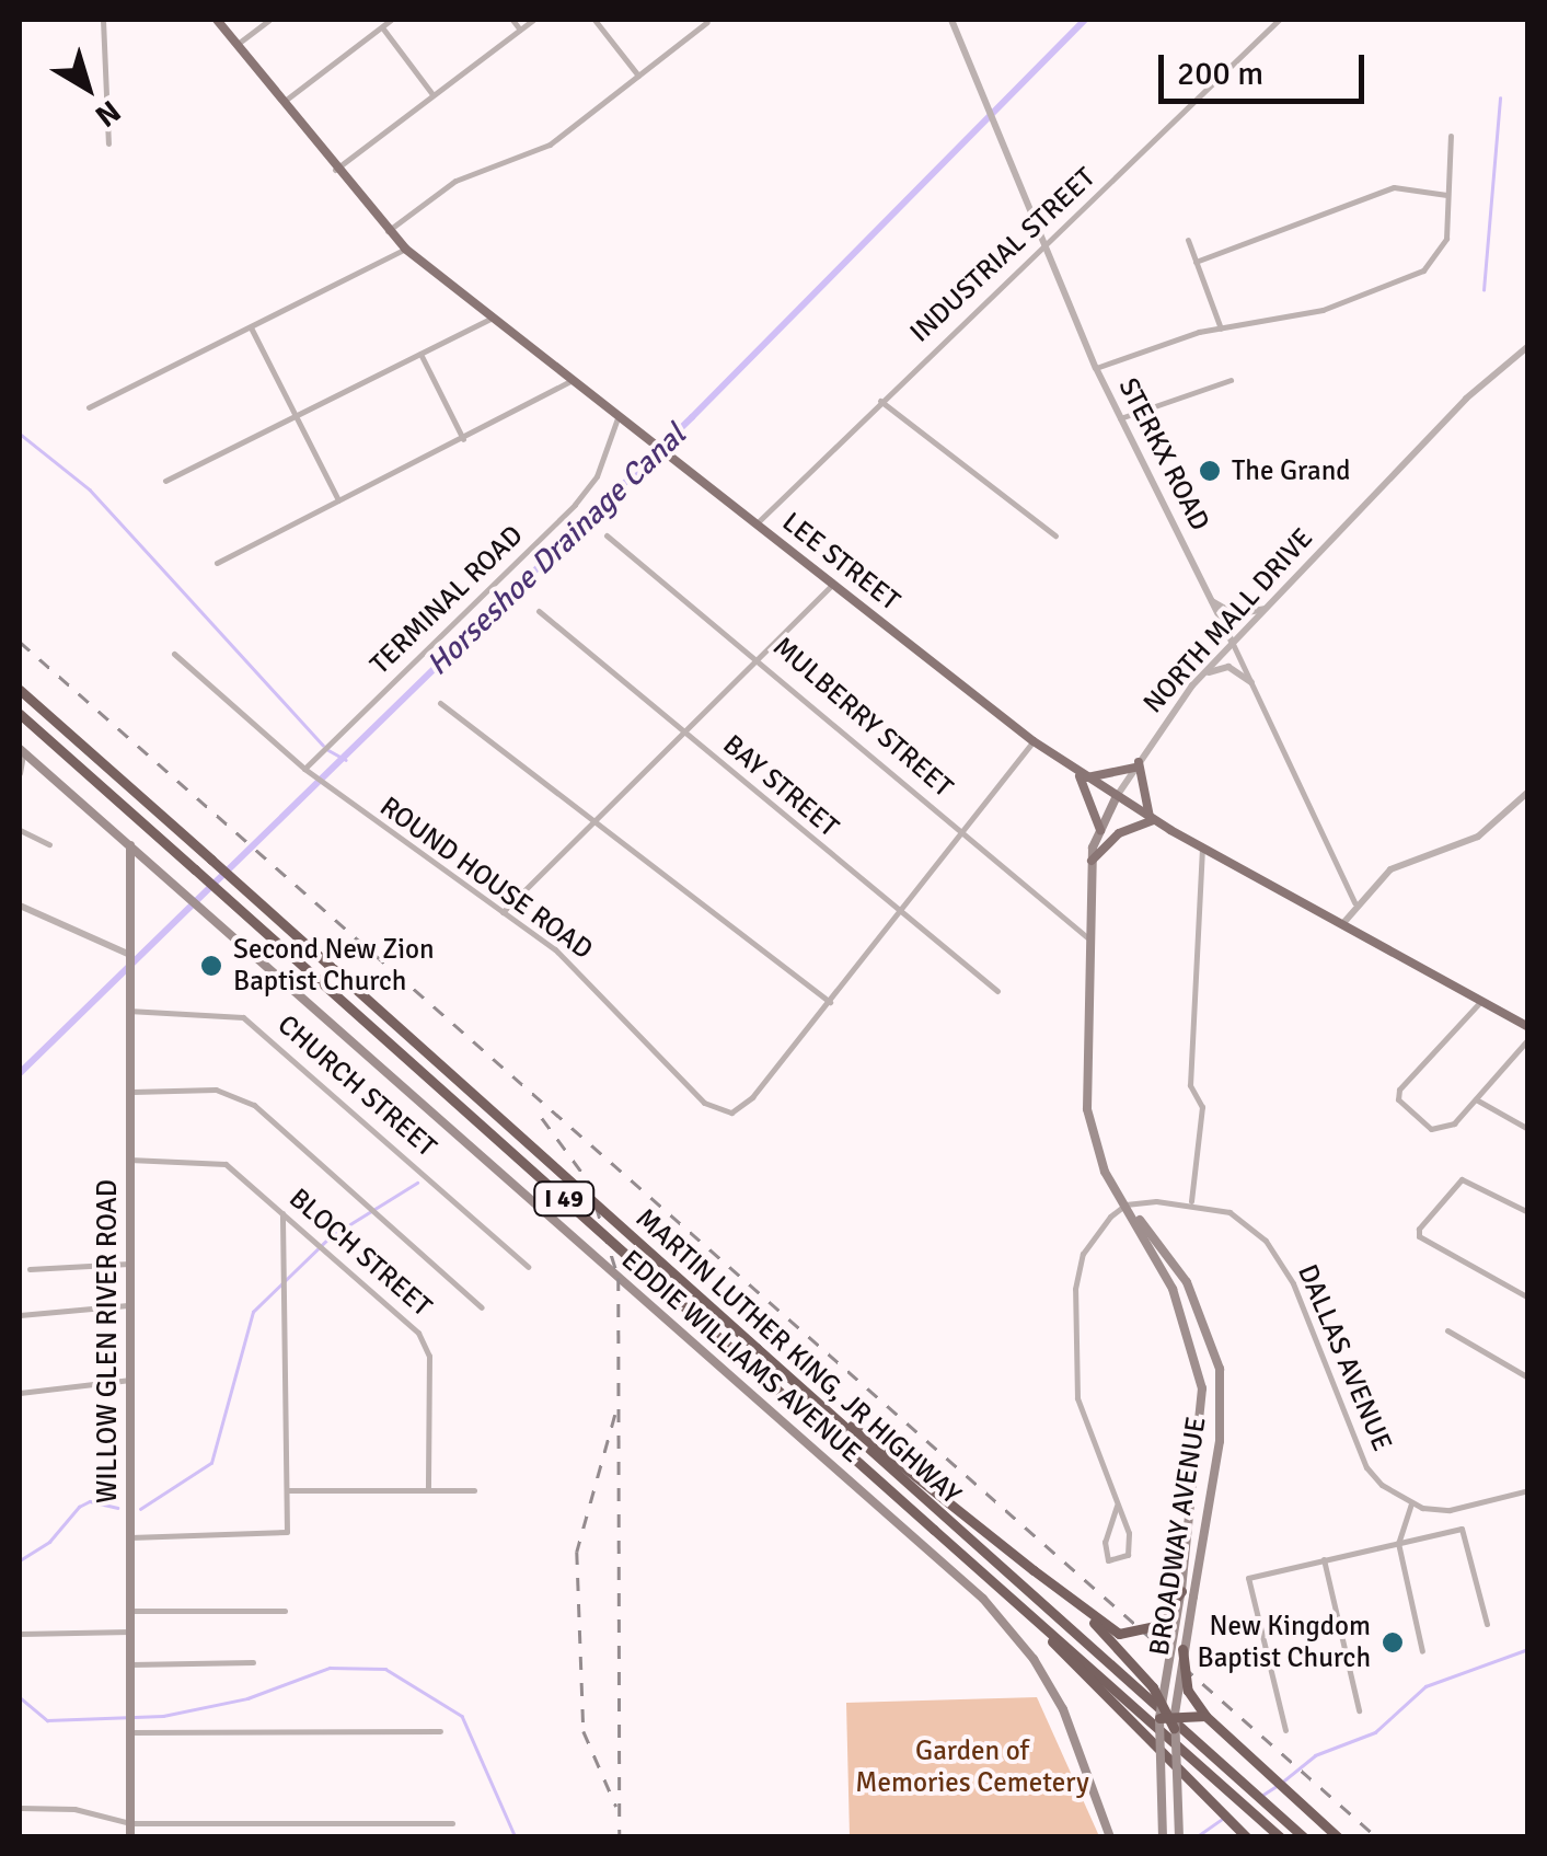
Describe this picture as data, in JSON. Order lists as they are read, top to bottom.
{
  "streets": {
    "highway": ["I 49", "MARTIN LUTHER KING, JR HIGHWAY"],
    "main road": [
      "LEE STREET",
      "WILLOW GLEN RIVER ROAD",
      "EDDIE WILLIAMS AVENUE",
      "BROADWAY AVENUE"
    ],
    "street": [
      "INDUSTRIAL STREET",
      "STERKX ROAD",
      "TERMINAL ROAD",
      "NORTH MALL DRIVE",
      "MULBERRY STREET",
      "BAY STREET",
      "ROUND HOUSE ROAD",
      "CHURCH STREET",
      "BLOCH STREET",
      "DALLAS AVENUE"
    ]
  },
  "crossings": [
    ["INDUSTRIAL STREET", "STERKX ROAD"],
    ["INDUSTRIAL STREET", "LEE STREET"],
    ["STERKX ROAD", "NORTH MALL DRIVE"],
    ["LEE STREET", "TERMINAL ROAD"],
    ["LEE STREET", "NORTH MALL DRIVE"],
    ["LEE STREET", "BROADWAY AVENUE"],
    ["TERMINAL ROAD", "ROUND HOUSE ROAD"],
    ["NORTH MALL DRIVE", "BROADWAY AVENUE"],
    ["MULBERRY STREET", "BROADWAY AVENUE"],
    ["CHURCH STREET", "WILLOW GLEN RIVER ROAD"],
    ["BLOCH STREET", "WILLOW GLEN RIVER ROAD"],
    ["WILLOW GLEN RIVER ROAD", "EDDIE WILLIAMS AVENUE"],
    ["DALLAS AVENUE", "BROADWAY AVENUE"]
  ],
  "water": ["Horseshoe Drainage Canal"],
  "parks": ["Garden of Memories Cemetery"],
  "places": ["The Grand", "Second New Zion Baptist Church", "New Kingdom Baptist Church"],
  "scale_bar": "200 m",
  "north": "bottom right"
}
